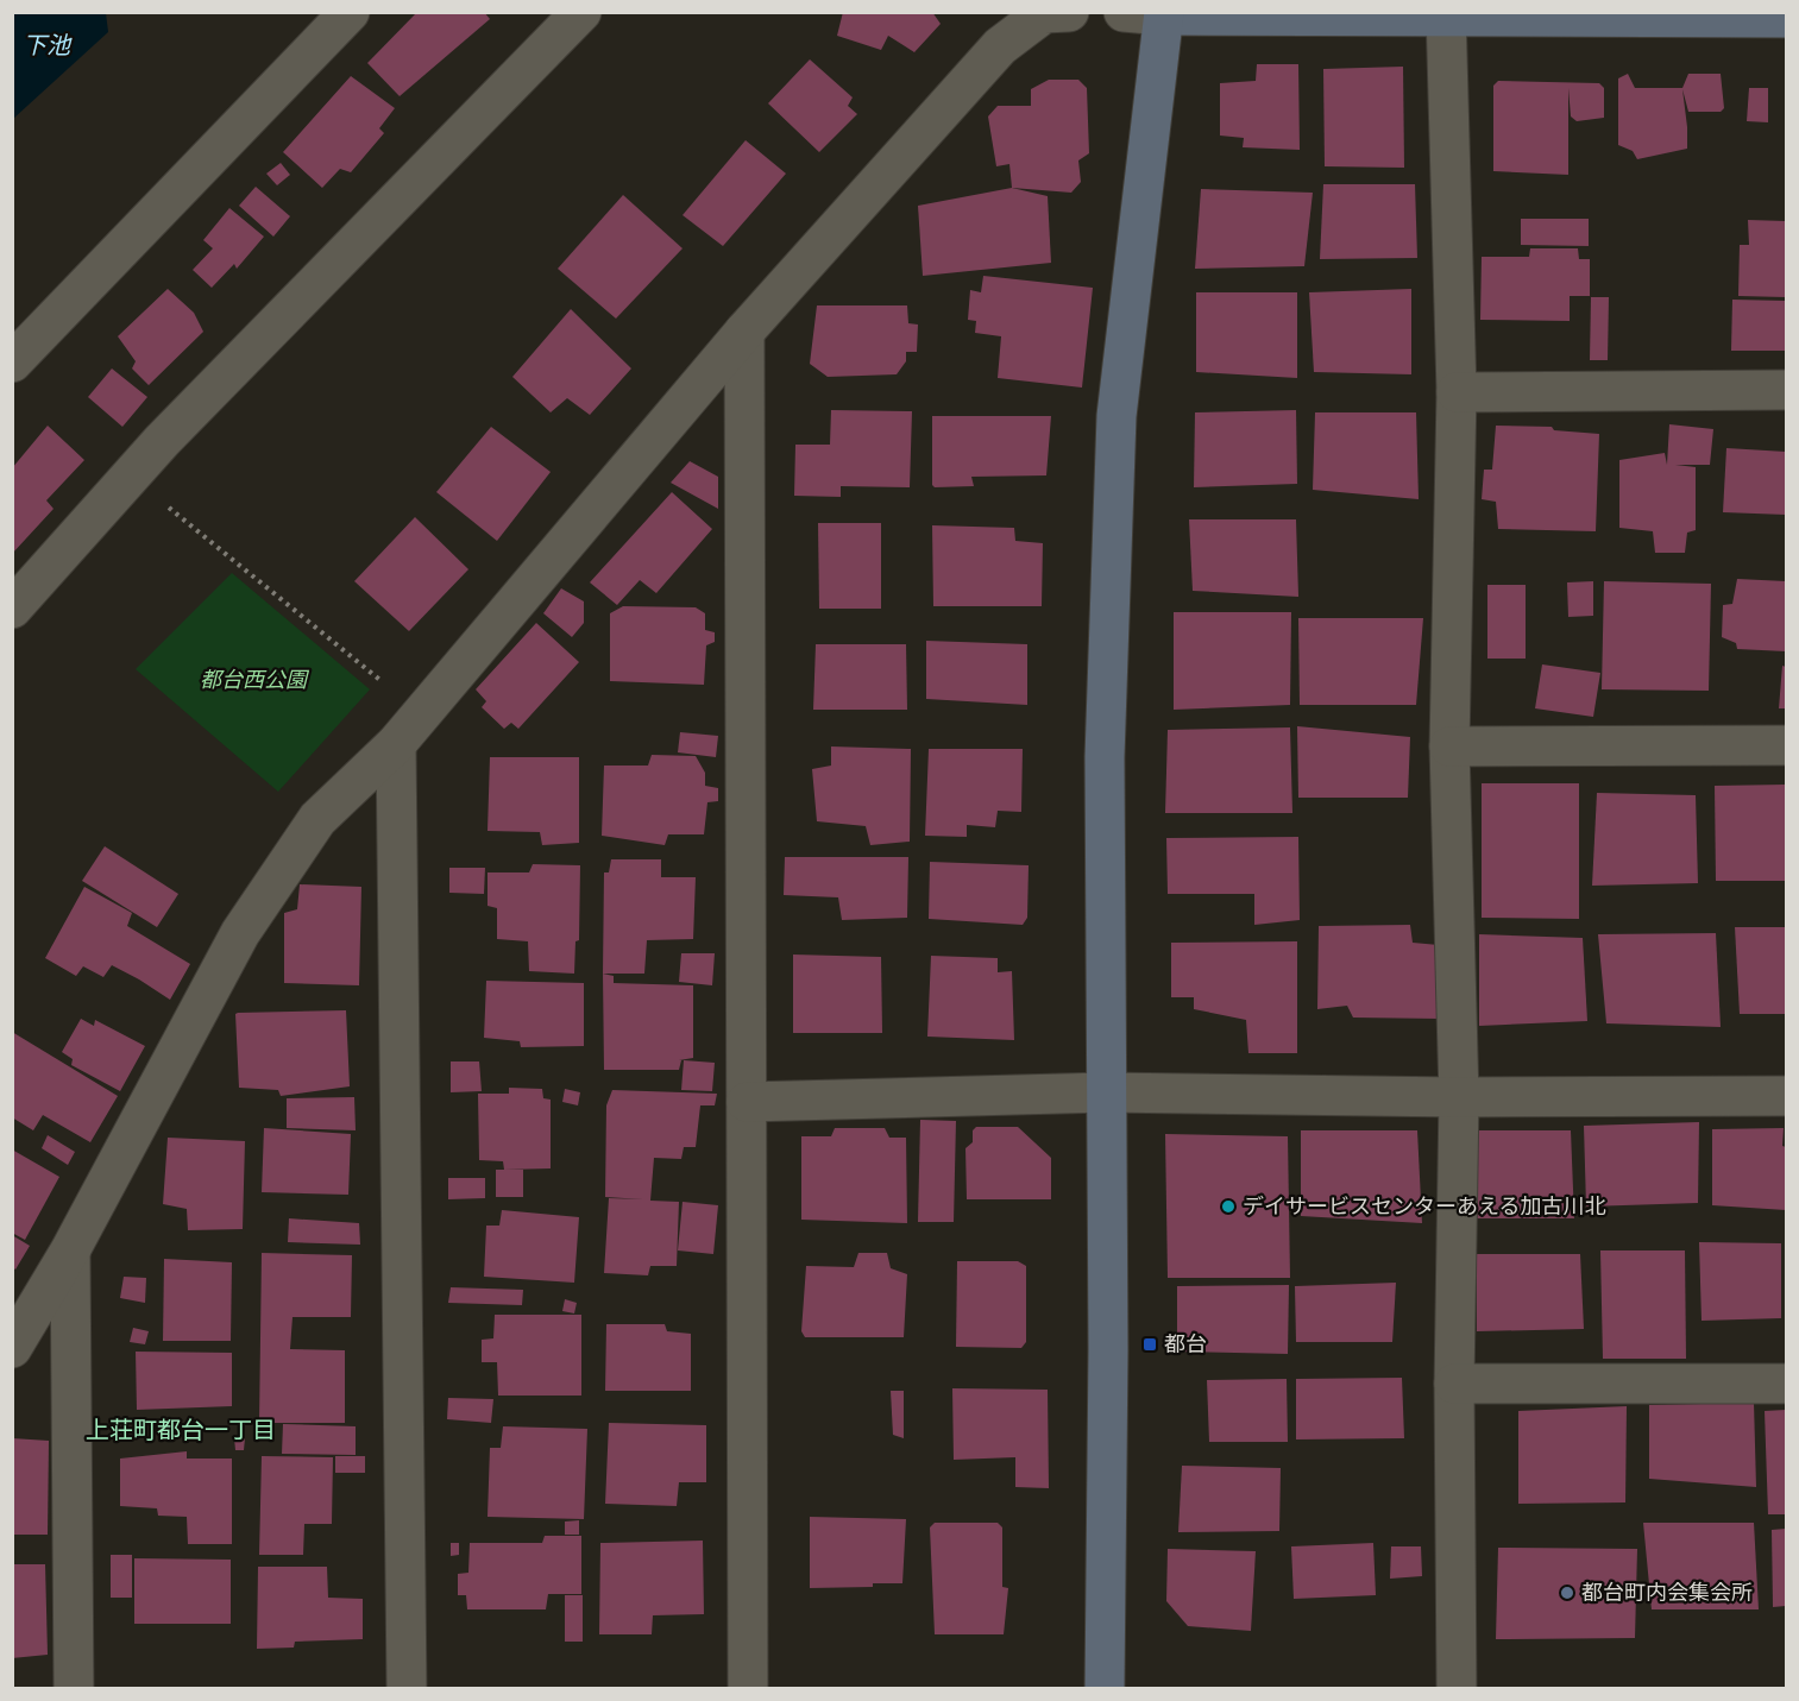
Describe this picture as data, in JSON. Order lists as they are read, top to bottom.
{
  "districts": ["上荘町都台一丁目"],
  "water": ["下池"],
  "parks": ["都台西公園"],
  "places": {
    "other": ["デイサービスセンターあえる加古川北", "都台町内会集会所"],
    "transit": ["都台"]
  }
}
